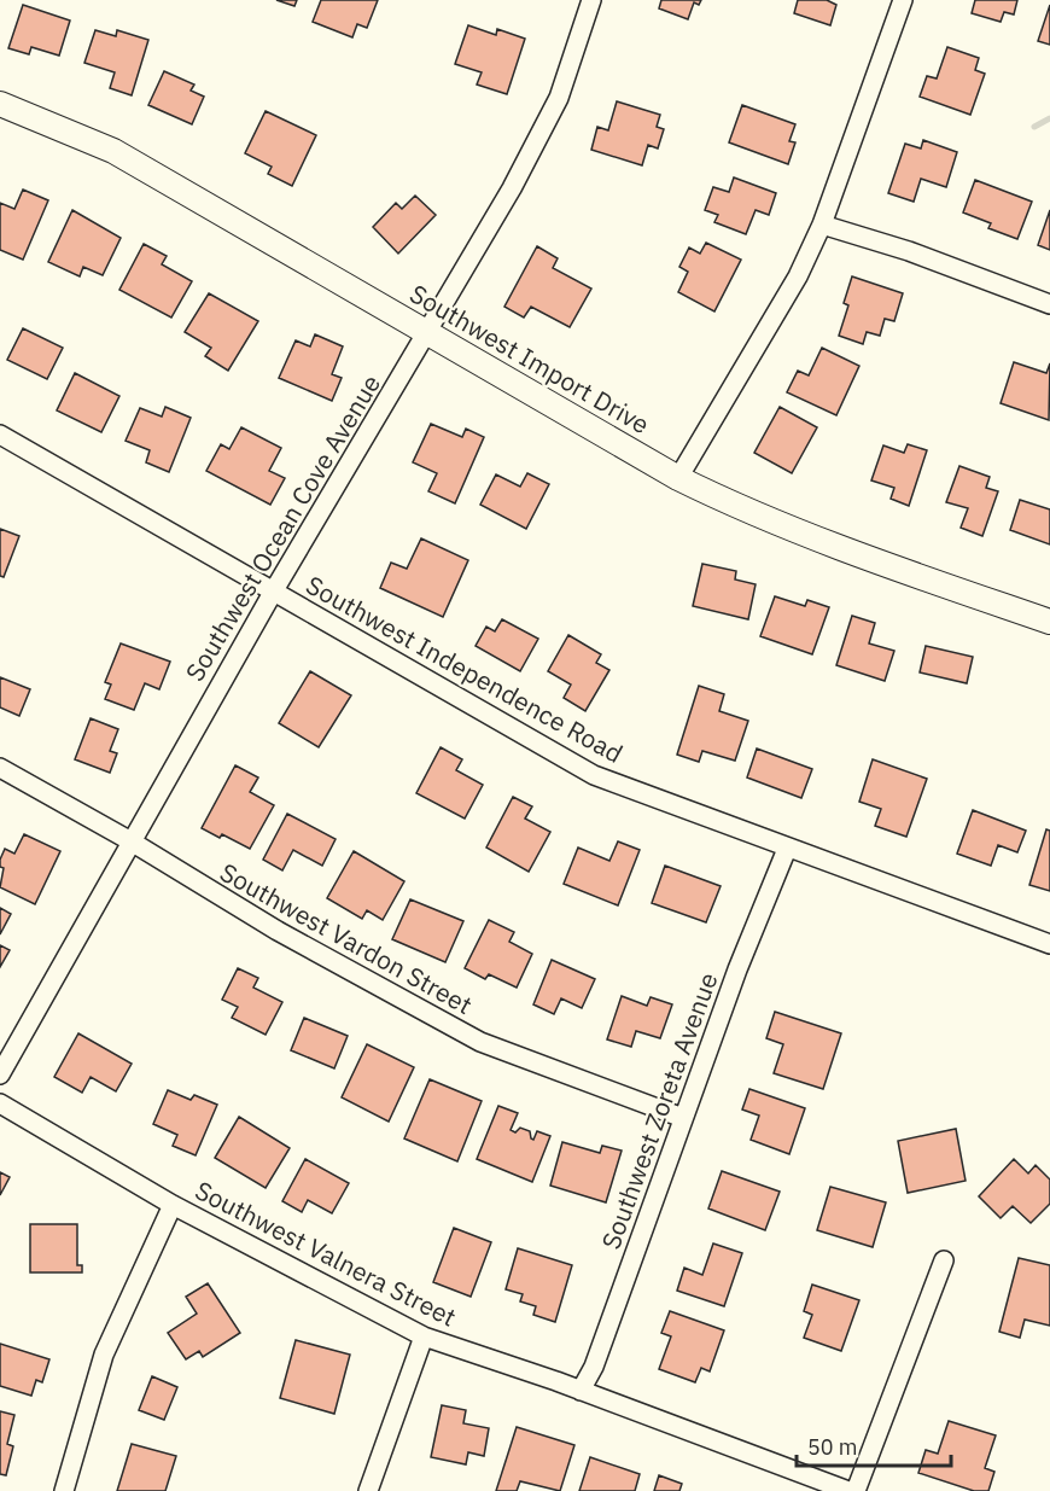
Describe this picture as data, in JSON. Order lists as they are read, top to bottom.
{
  "streets": {
    "street": [
      "Southwest Import Drive",
      "Southwest Ocean Cove Avenue",
      "Southwest Independence Road",
      "Southwest Vardon Street",
      "Southwest Zoreta Avenue",
      "Southwest Valnera Street"
    ]
  },
  "crossings": [
    ["Southwest Import Drive", "Southwest Ocean Cove Avenue"],
    ["Southwest Ocean Cove Avenue", "Southwest Independence Road"],
    ["Southwest Ocean Cove Avenue", "Southwest Vardon Street"],
    ["Southwest Independence Road", "Southwest Zoreta Avenue"],
    ["Southwest Vardon Street", "Southwest Zoreta Avenue"],
    ["Southwest Zoreta Avenue", "Southwest Valnera Street"]
  ],
  "scale_bar": "50 m"
}
